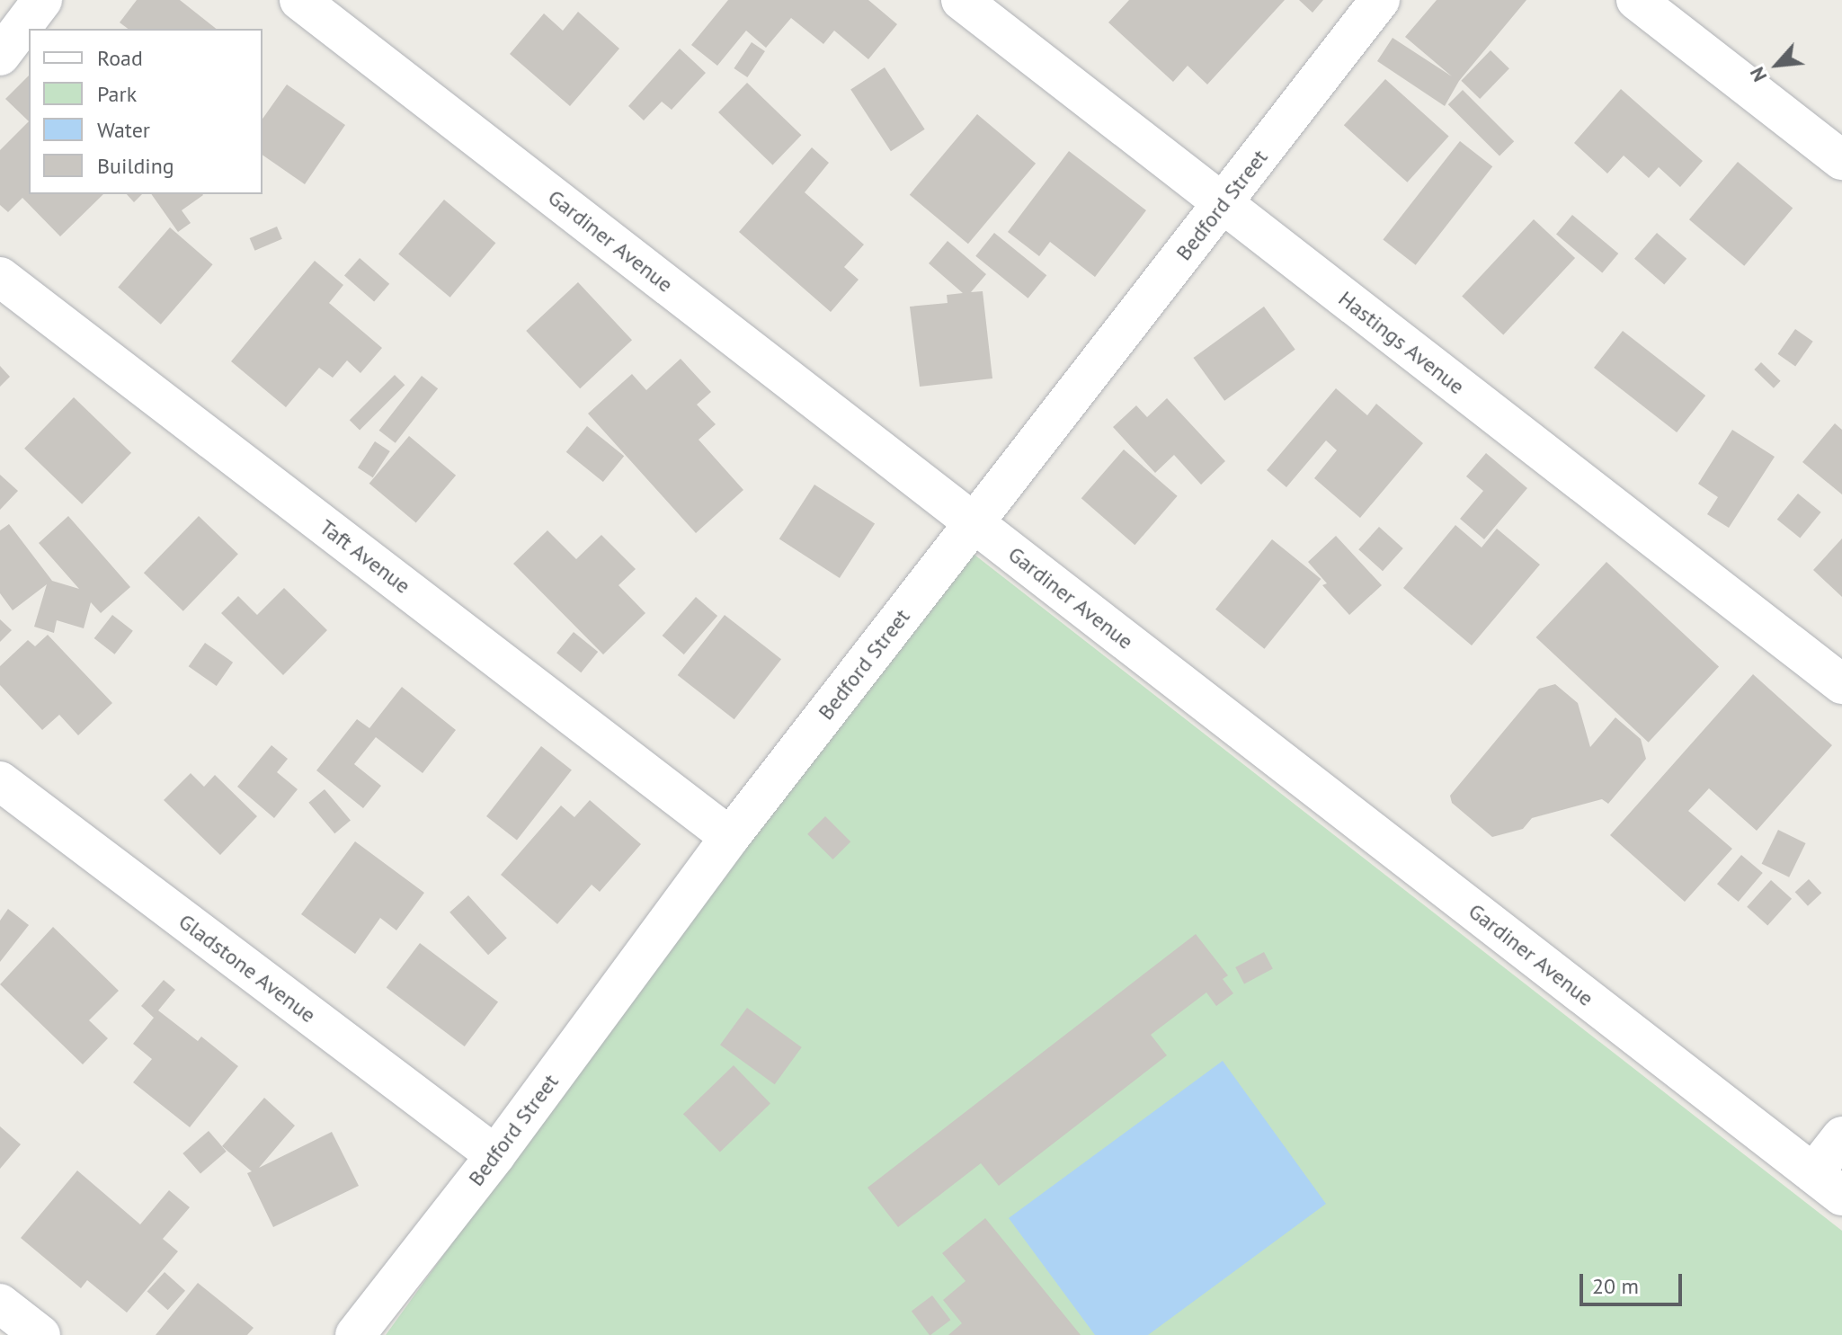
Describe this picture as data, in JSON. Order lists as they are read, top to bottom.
{
  "streets": {
    "street": [
      "Bedford Street",
      "Gardiner Avenue",
      "Hastings Avenue",
      "Taft Avenue",
      "Gladstone Avenue"
    ]
  },
  "crossings": [
    ["Bedford Street", "Gardiner Avenue"],
    ["Bedford Street", "Hastings Avenue"],
    ["Bedford Street", "Taft Avenue"],
    ["Bedford Street", "Gladstone Avenue"]
  ],
  "legend": [
    "Road",
    "Park",
    "Water",
    "Building"
  ],
  "scale_bar": "20 m",
  "north": "bottom left"
}
